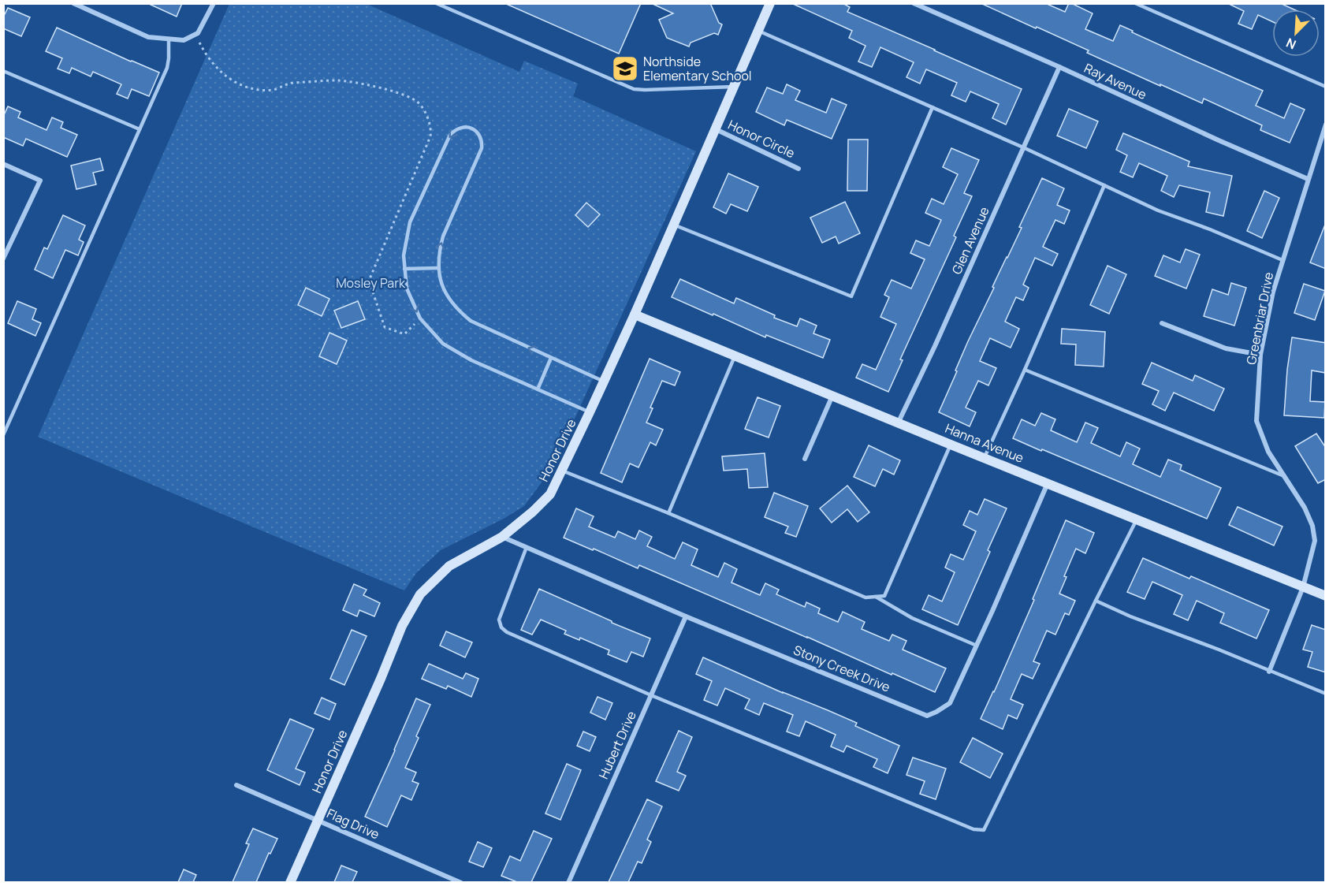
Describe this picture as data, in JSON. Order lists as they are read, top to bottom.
{
  "streets": {
    "street": [
      "Ray Avenue",
      "Honor Circle",
      "Glen Avenue",
      "Greenbriar Drive",
      "Hanna Avenue",
      "Honor Drive",
      "Stony Creek Drive",
      "Hubert Drive",
      "Flag Drive"
    ]
  },
  "crossings": [
    ["Ray Avenue", "Glen Avenue"],
    ["Ray Avenue", "Greenbriar Drive"],
    ["Honor Circle", "Honor Drive"],
    ["Glen Avenue", "Hanna Avenue"],
    ["Greenbriar Drive", "Hanna Avenue"],
    ["Hanna Avenue", "Honor Drive"],
    ["Hanna Avenue", "Stony Creek Drive"],
    ["Honor Drive", "Stony Creek Drive"],
    ["Honor Drive", "Flag Drive"],
    ["Stony Creek Drive", "Hubert Drive"]
  ],
  "parks": ["Mosley Park"],
  "places": {
    "school or university": ["Northside Elementary School"]
  },
  "north": "bottom left"
}
